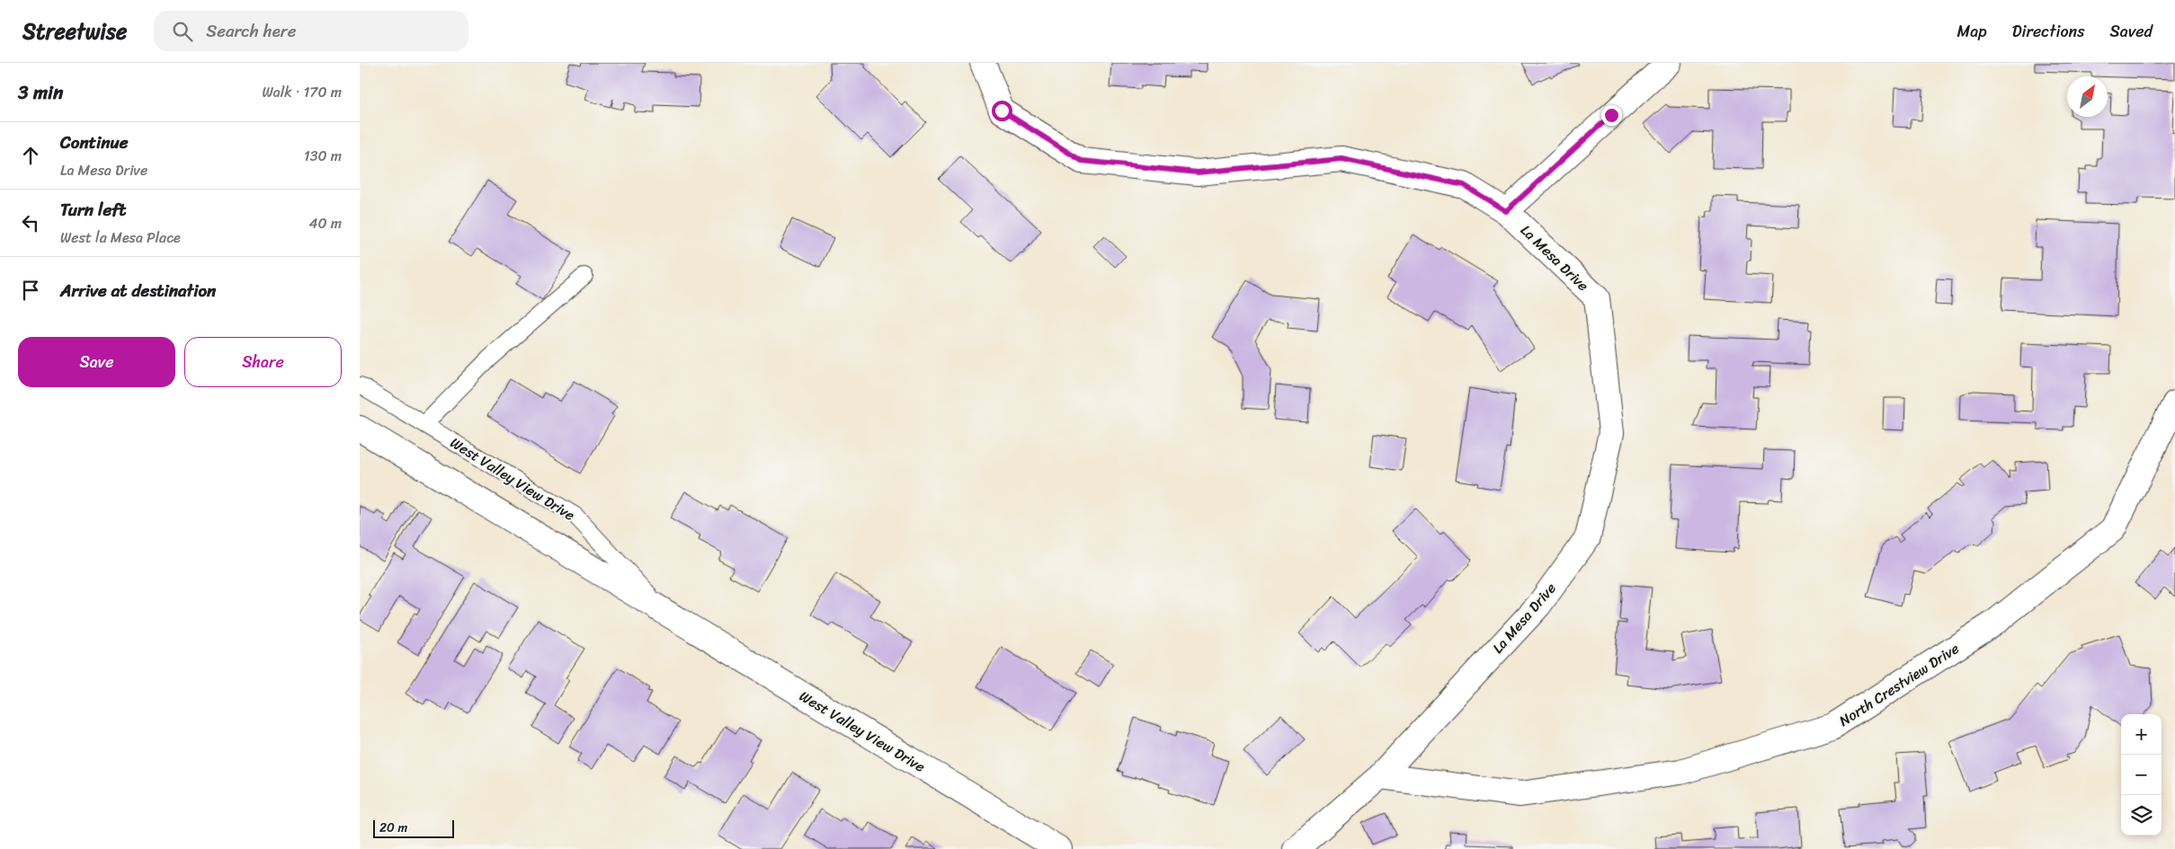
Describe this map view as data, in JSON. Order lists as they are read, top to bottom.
{
  "streets": {
    "street": ["La Mesa Drive", "West Valley View Drive", "North Crestview Drive"]
  },
  "crossings": [
    ["La Mesa Drive", "North Crestview Drive"]
  ],
  "scale_bar": "20 m",
  "north": "top right",
  "page": {
    "header": "Streetwise",
    "search": "Search here",
    "nav": ["Map", "Directions", "Saved"],
    "heading": ["3 min", "Walk · 170 m"],
    "list": [
      ["Continue", "La Mesa Drive", "130 m"],
      ["Turn left", "West la Mesa Place", "40 m"],
      "Arrive at destination"
    ],
    "buttons": ["Save", "Share"],
    "map_buttons": ["+", "−"],
    "scale": "20 m"
  }
}
